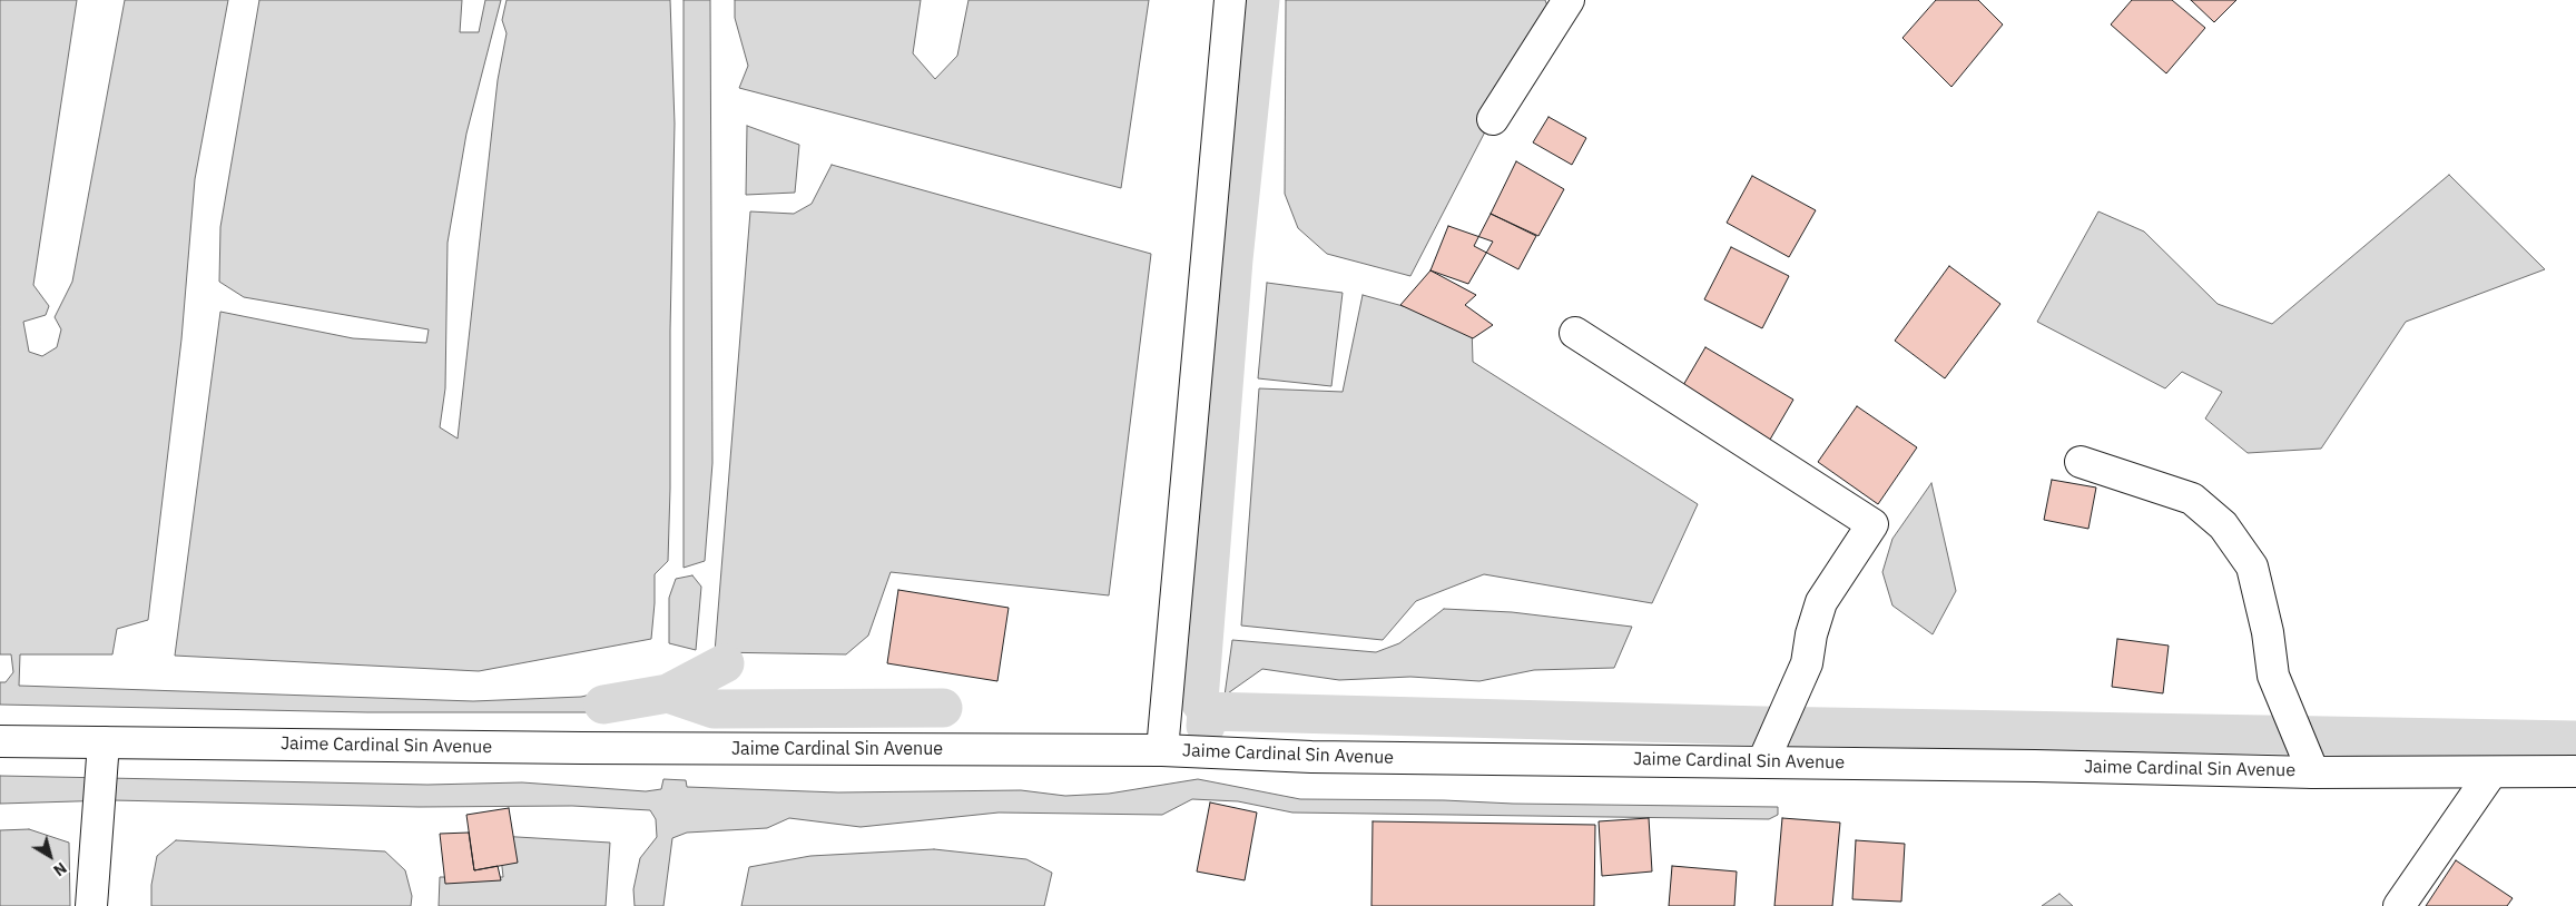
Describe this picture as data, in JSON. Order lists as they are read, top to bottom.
{
  "streets": {
    "main road": ["Jaime Cardinal Sin Avenue"]
  },
  "north": "bottom right"
}
